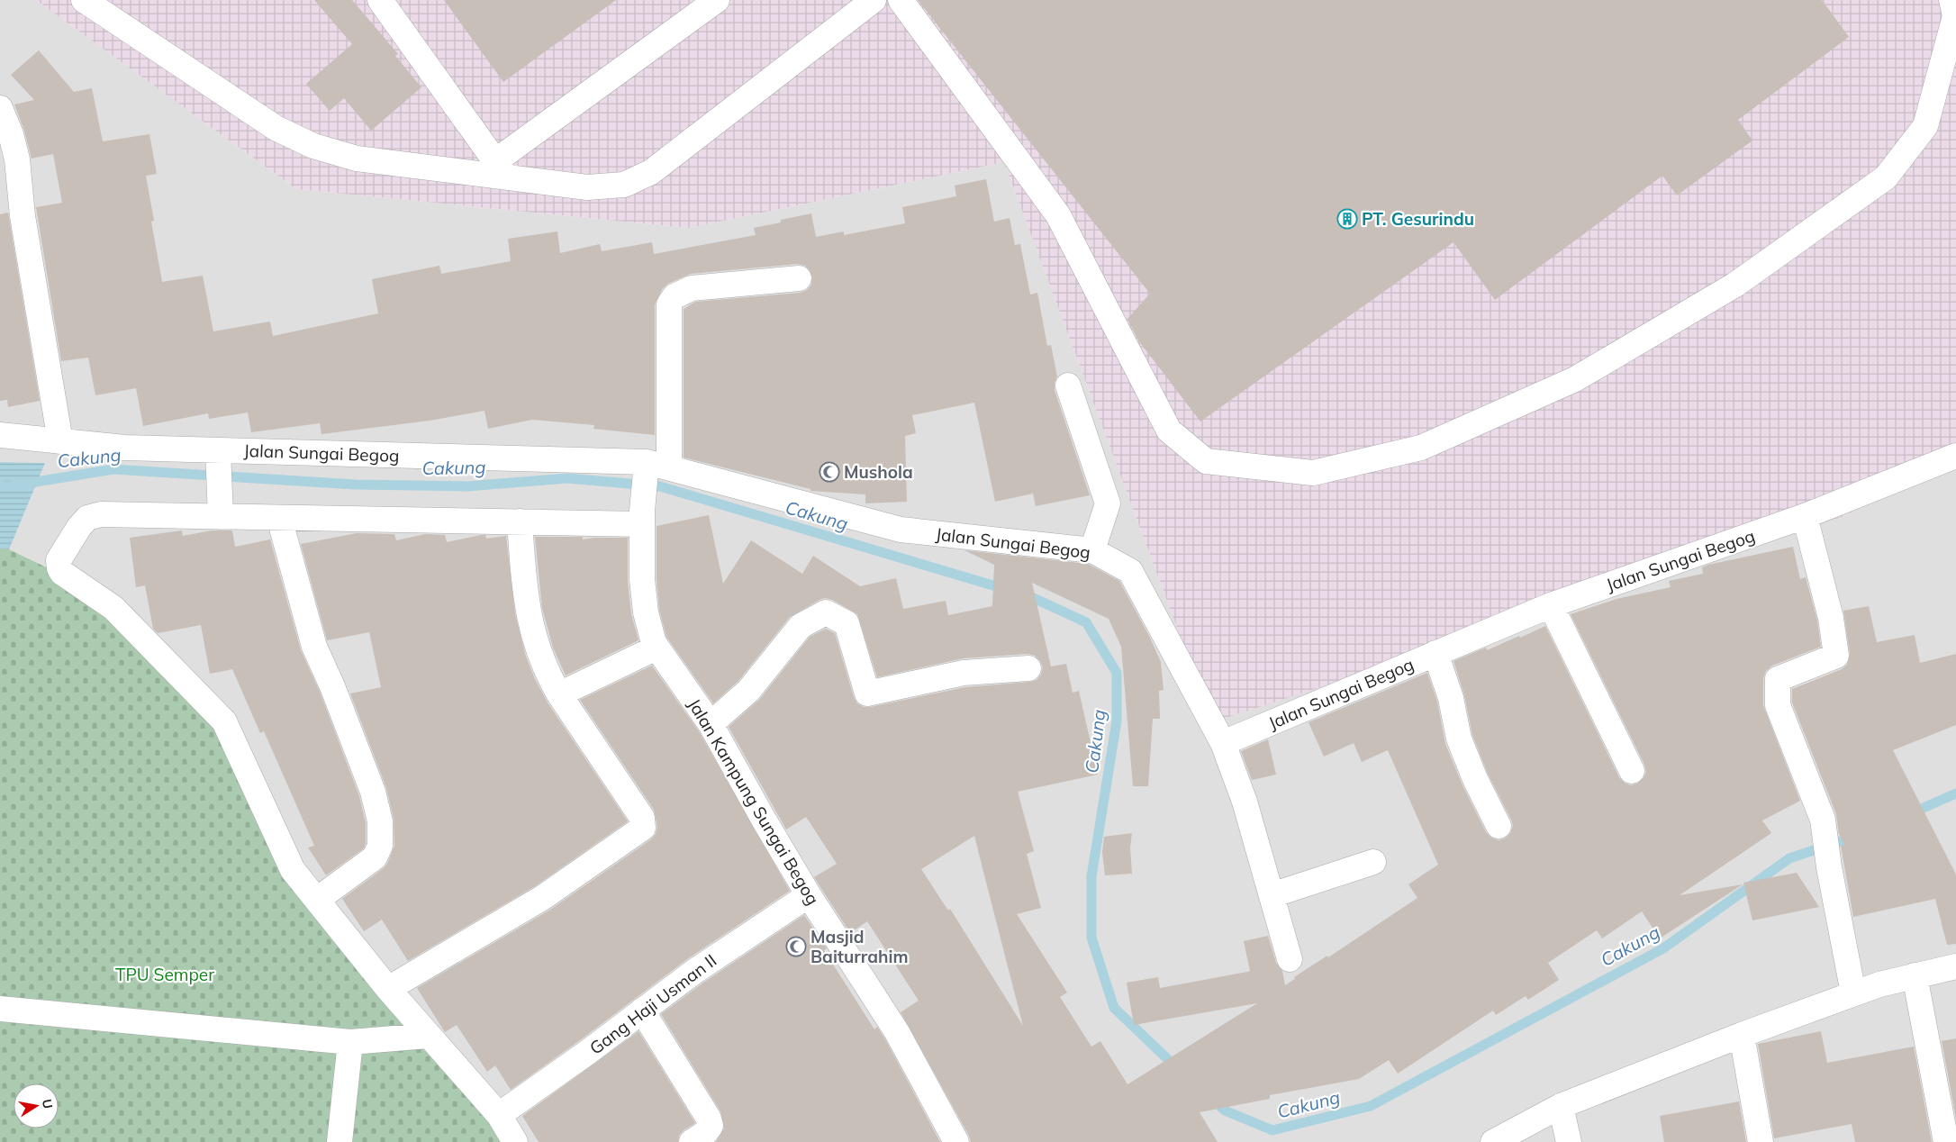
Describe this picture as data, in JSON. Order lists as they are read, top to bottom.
{
  "streets": {
    "street": ["Jalan Sungai Begog", "Jalan Kampung Sungai Begog", "Gang Haji Usman II"]
  },
  "crossings": [
    ["Jalan Sungai Begog", "Jalan Kampung Sungai Begog"],
    ["Jalan Kampung Sungai Begog", "Gang Haji Usman II"]
  ],
  "water": ["Cakung"],
  "parks": ["TPU Semper"],
  "places": {
    "building": ["PT. Gesurindu"],
    "mosque": ["Mushola", "Masjid Baiturrahim"]
  },
  "north": "right"
}
